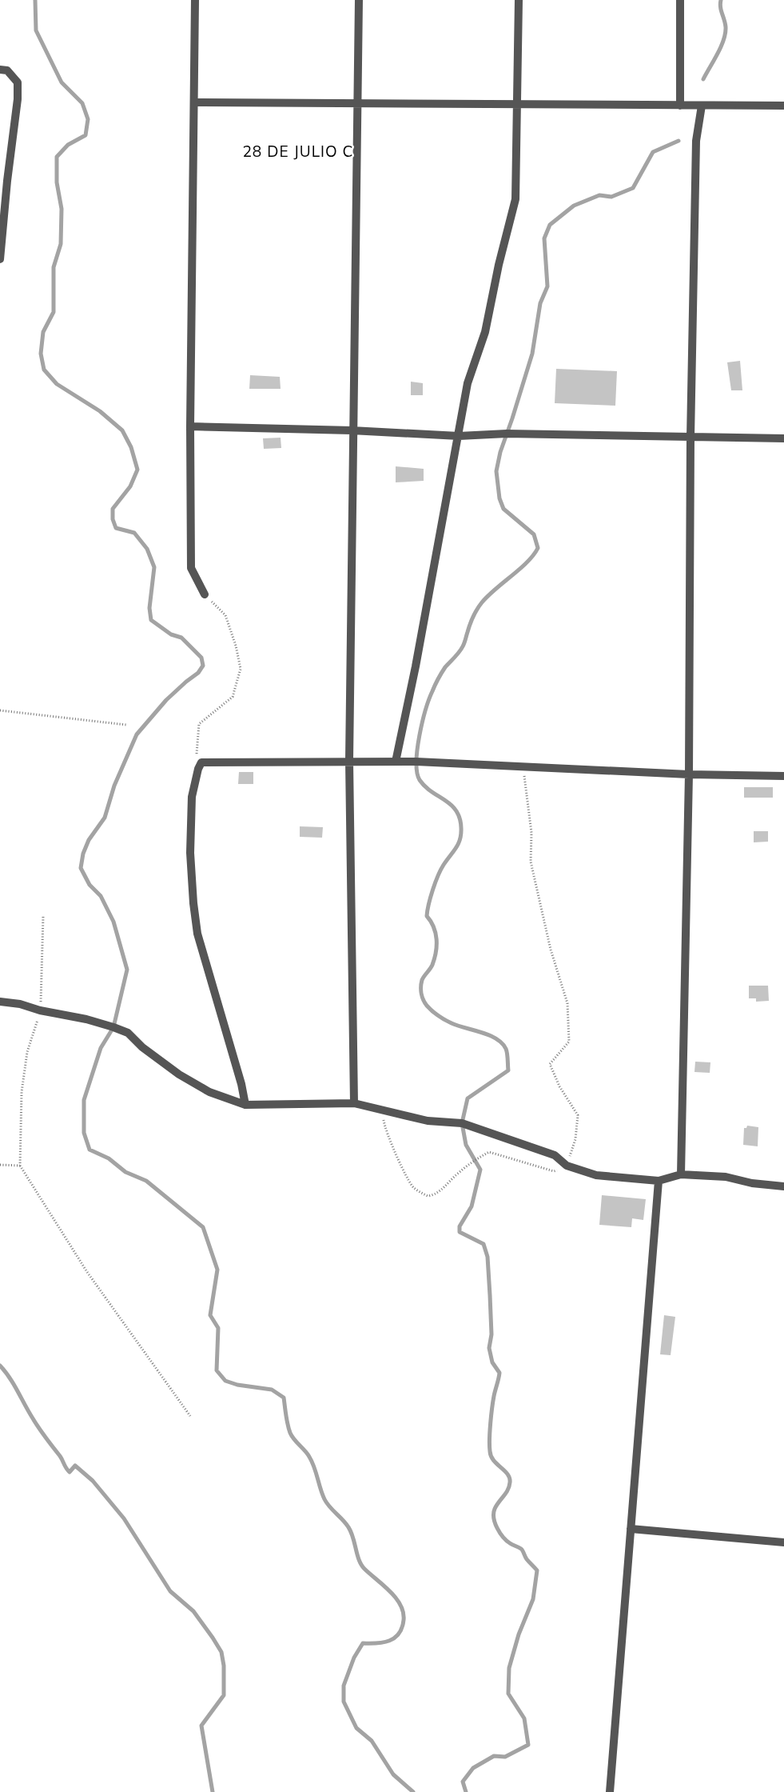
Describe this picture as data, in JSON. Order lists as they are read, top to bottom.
{
  "districts": ["28 DE JULIO C"]
}
